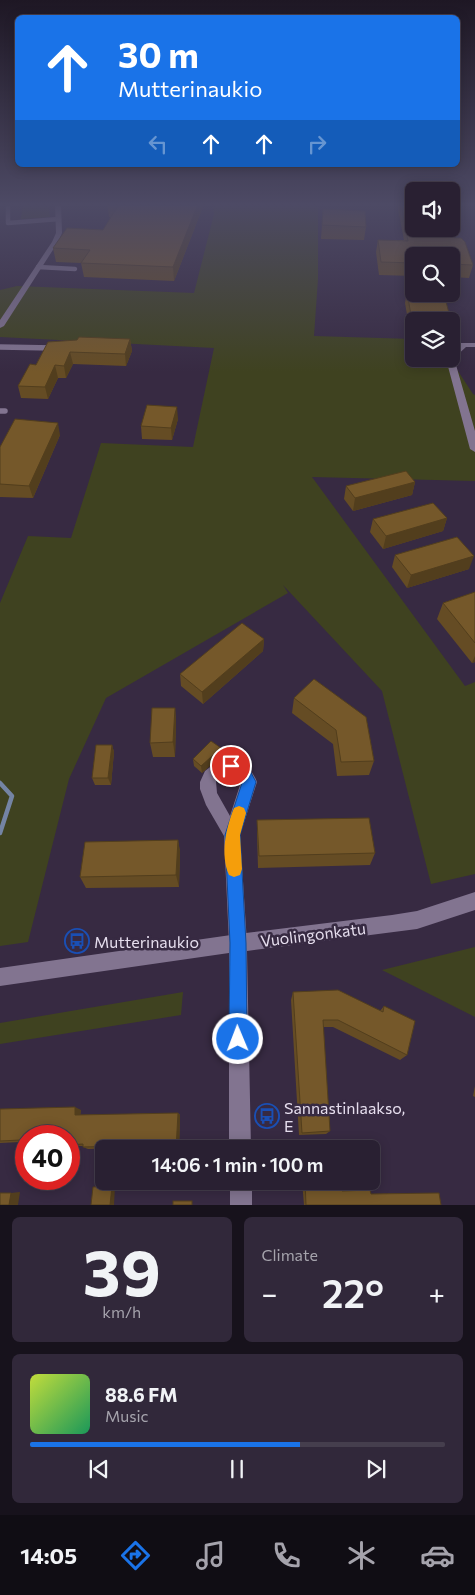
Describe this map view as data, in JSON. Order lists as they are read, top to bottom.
{
  "streets": {
    "street": ["Vuolingonkatu"]
  },
  "places": {
    "bus stop": ["Mutterinaukio", "Sannastinlaakso, E"]
  },
  "page": {
    "turn": ["30 m", "Mutterinaukio"],
    "limit": "40",
    "trip": "14:06 · 1 min · 100 m",
    "tile": [
      ["39", "km/h"],
      "Climate"
    ],
    "heat": ["−", "22°", "+"],
    "song": ["88.6 FM", "Music"],
    "tabs": "14:05"
  }
}
